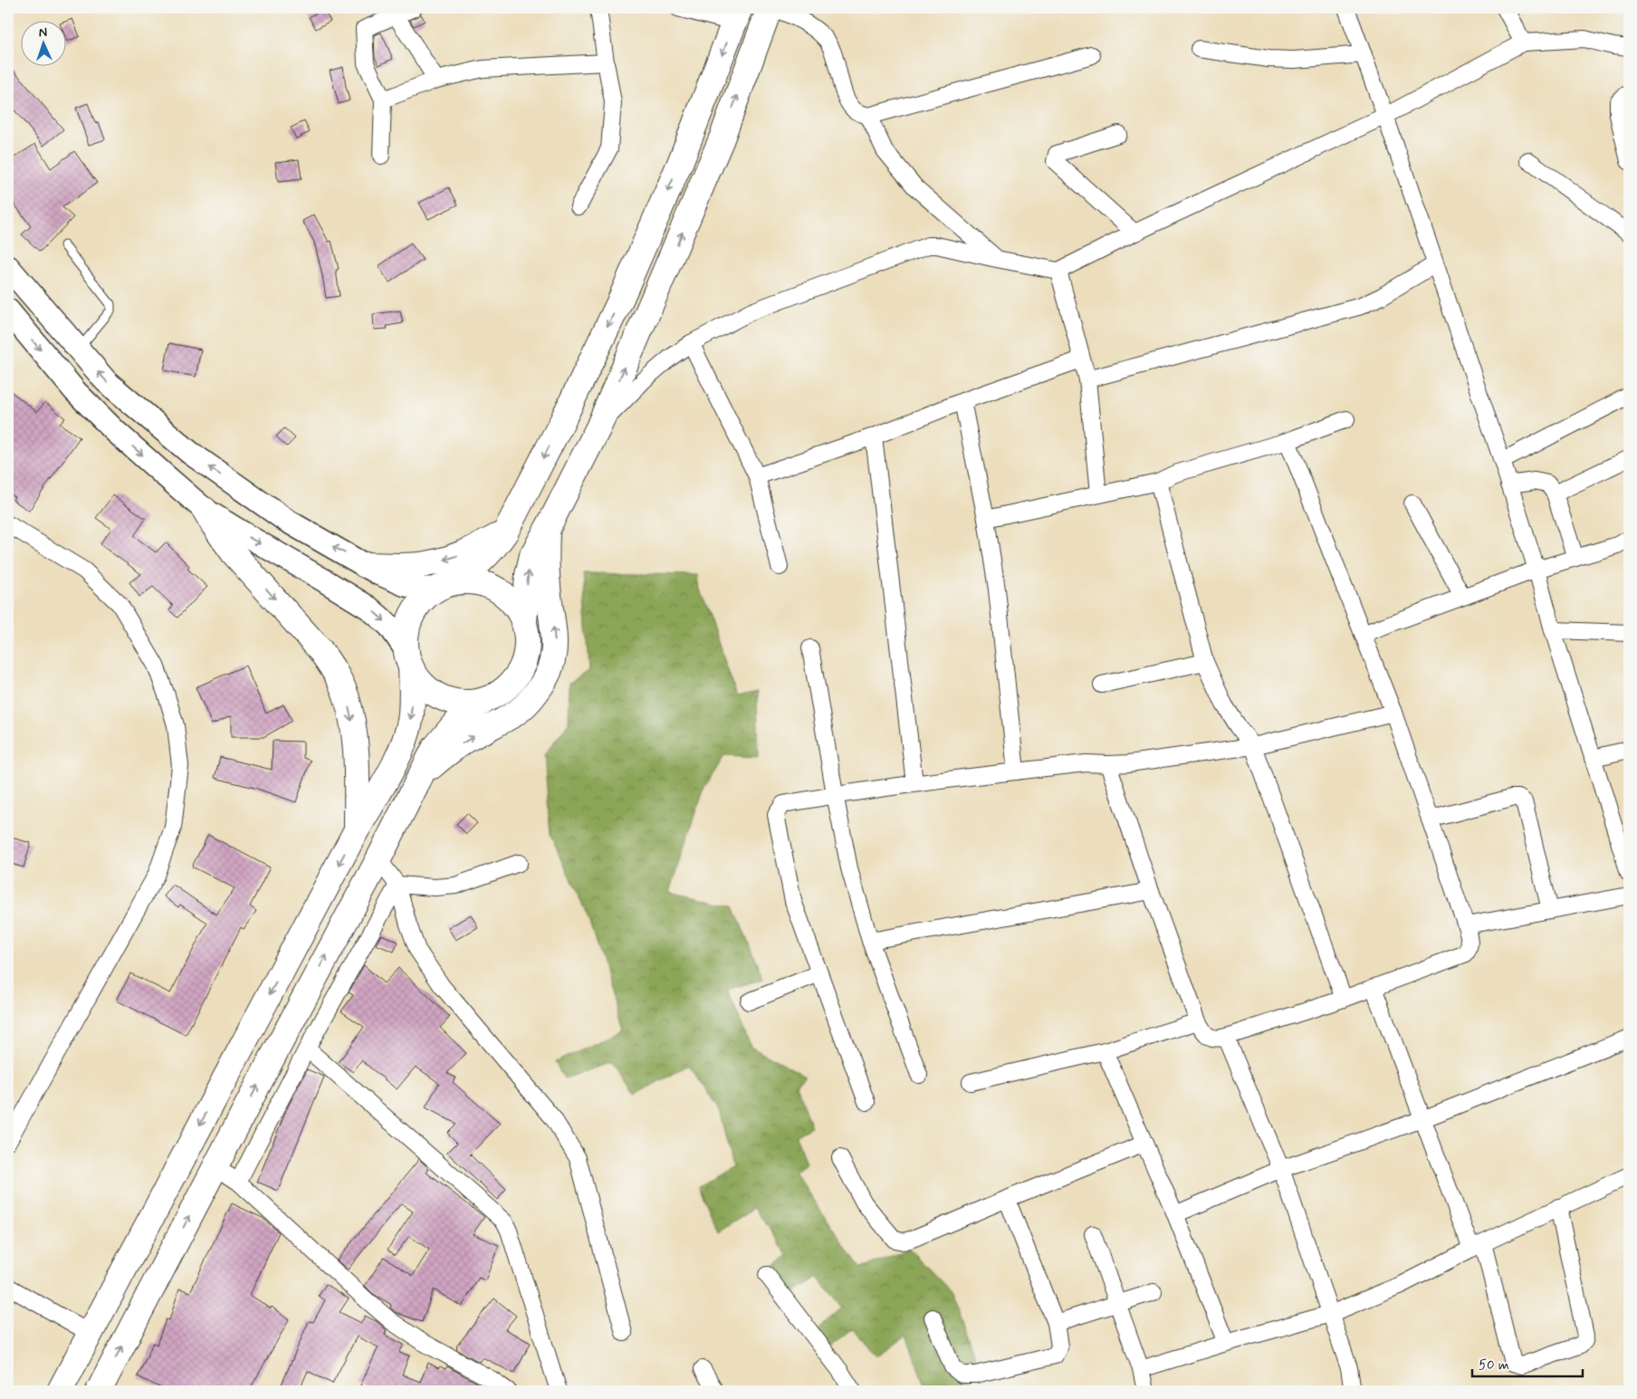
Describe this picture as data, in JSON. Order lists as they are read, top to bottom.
{
  "scale_bar": "50 m",
  "north": "top"
}
